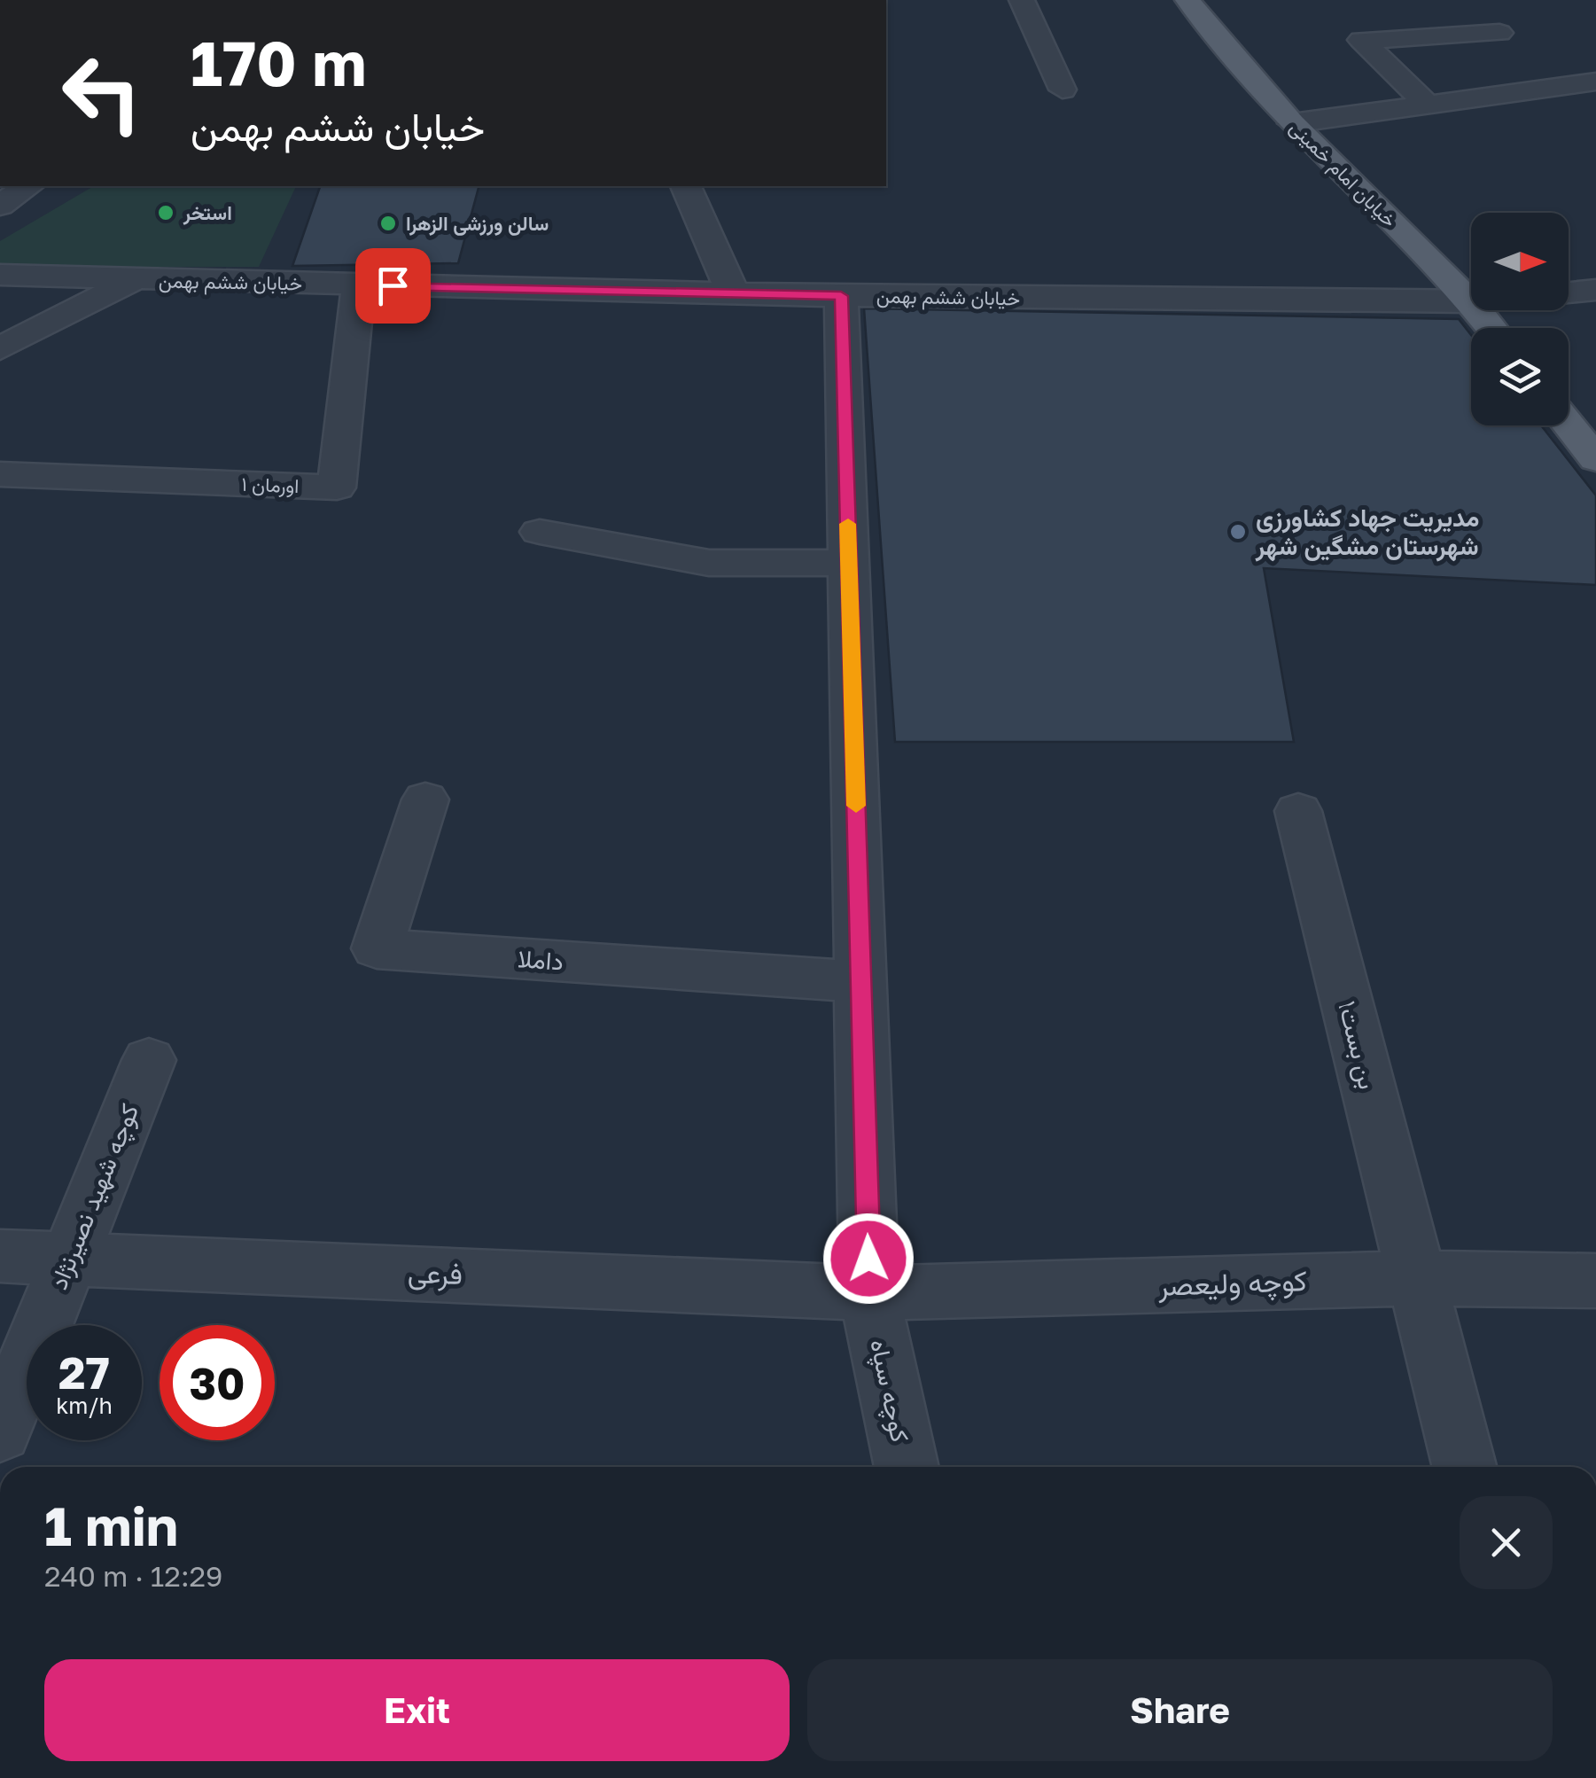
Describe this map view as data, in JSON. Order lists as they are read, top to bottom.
{
  "streets": {
    "main road": ["خیابان امام خمینی"],
    "street": [
      "خیابان ششم بهمن",
      "اورمان ۱",
      "داملا",
      "بن بست۱",
      "کوچه شهید نصیرنژاد",
      "فرعی",
      "کوچه ولیعصر",
      "کوچه سپاه"
    ]
  },
  "crossings": [
    ["خیابان امام خمینی", "خیابان ششم بهمن"],
    ["خیابان ششم بهمن", "اورمان ۱"],
    ["خیابان ششم بهمن", "کوچه سپاه"],
    ["داملا", "کوچه سپاه"],
    ["بن بست۱", "کوچه ولیعصر"],
    ["کوچه شهید نصیرنژاد", "فرعی"],
    ["فرعی", "کوچه ولیعصر"],
    ["فرعی", "کوچه سپاه"],
    ["کوچه ولیعصر", "کوچه سپاه"]
  ],
  "places": ["استخر", "سالن ورزشی الزهرا", "مدیریت جهاد کشاورزی شهرستان مشگین شهر"],
  "north": "right",
  "page": {
    "turn": ["170 m", "خیابان ششم بهمن"],
    "speed": "27 km/h",
    "limit": "30",
    "heading": ["1 min", "240 m · 12:29"],
    "buttons": ["Exit", "Share"]
  }
}
